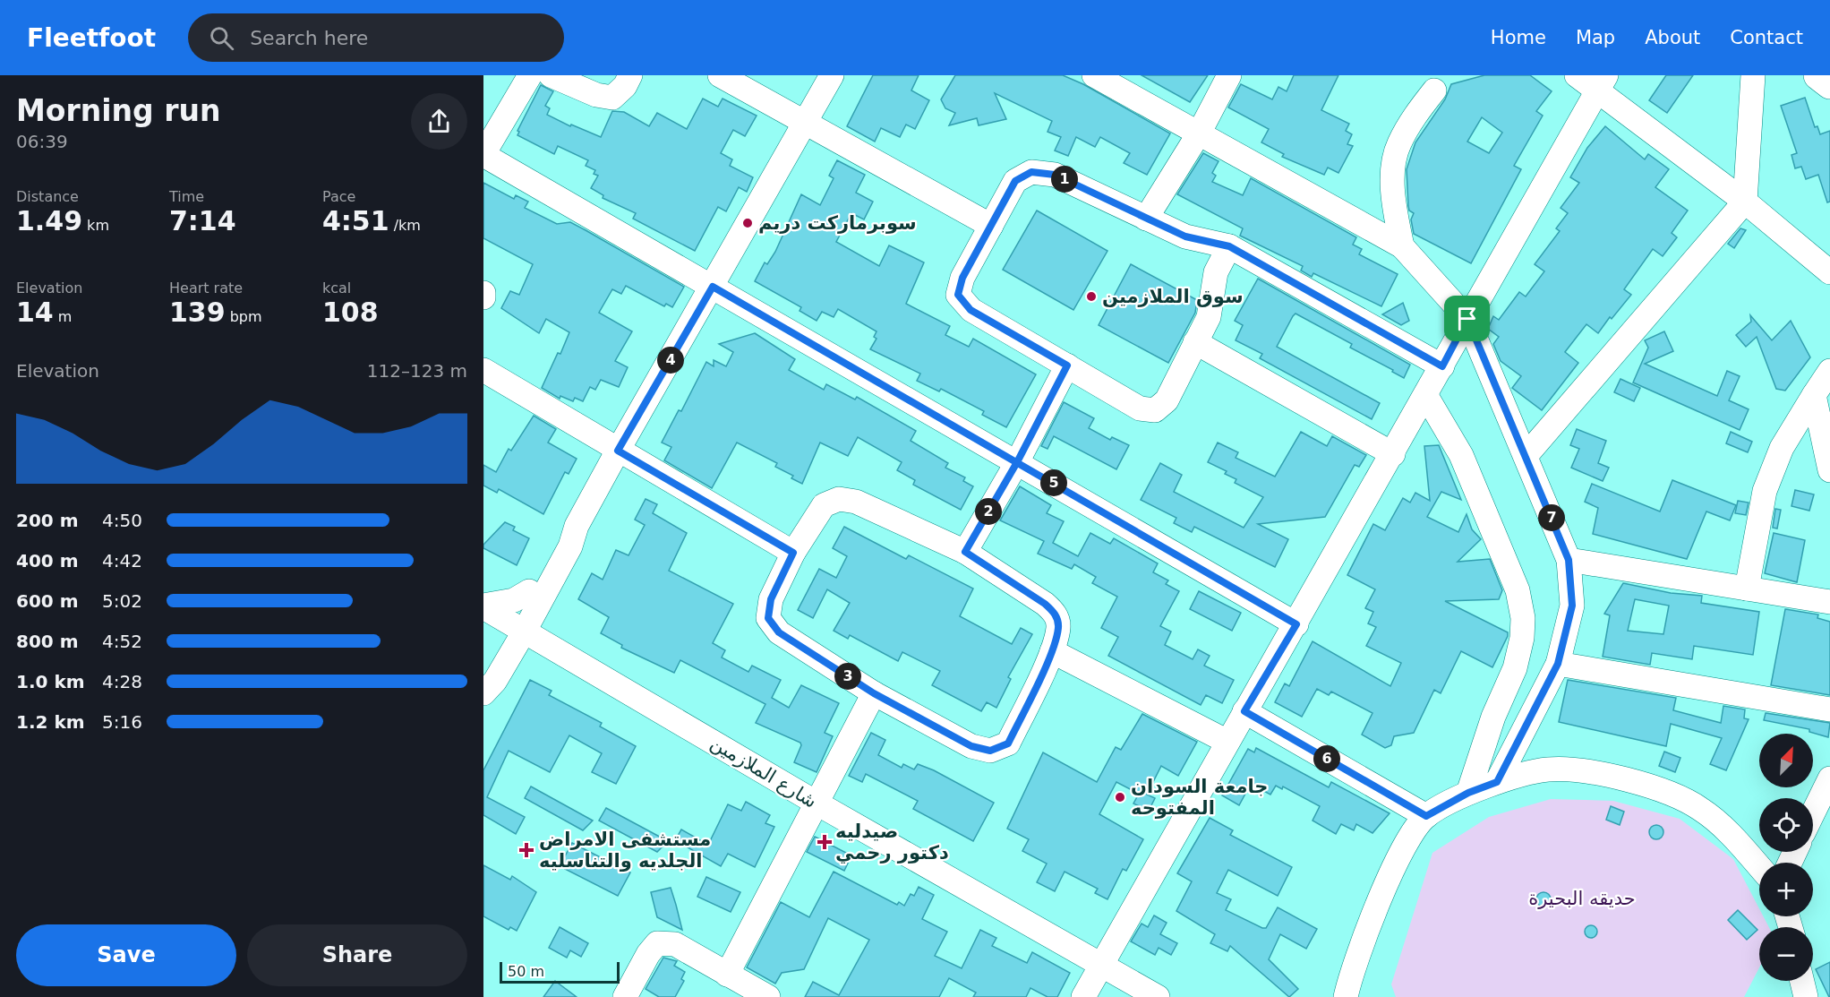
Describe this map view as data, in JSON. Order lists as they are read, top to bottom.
{
  "streets": {
    "street": ["شارع الملازمين"]
  },
  "parks": ["حديقه البحيرة"],
  "places": {
    "other": ["سوبرماركت دريم", "سوق الملازمين", "جامعة السودان المفتوحه"],
    "health": ["صيدليه دكتور رحمي", "مستشفى الامراض الجلديه والتناسليه"]
  },
  "scale_bar": "50 m",
  "north": "top right",
  "page": {
    "header": "Fleetfoot",
    "search": "Search here",
    "nav": [
      "Home",
      "Map",
      "About",
      "Contact"
    ],
    "heading": ["Morning run", "06:39"],
    "pins": [
      "1",
      "4",
      "5",
      "2",
      "7",
      "3",
      "6"
    ],
    "stats": [
      ["Distance", "1.49 km"],
      ["Time", "7:14"],
      ["Pace", "4:51 /km"],
      ["Elevation", "14 m"],
      ["Heart rate", "139 bpm"],
      ["kcal", "108"]
    ],
    "chart": ["Elevation", "112–123 m"],
    "list": [
      {
        "name": "200 m",
        "note": "4:50"
      },
      {
        "name": "400 m",
        "note": "4:42"
      },
      {
        "name": "600 m",
        "note": "5:02"
      },
      {
        "name": "800 m",
        "note": "4:52"
      },
      {
        "name": "1.0 km",
        "note": "4:28"
      },
      {
        "name": "1.2 km",
        "note": "5:16"
      }
    ],
    "map_buttons": ["+", "−"],
    "buttons": ["Save", "Share"],
    "scale": "50 m"
  }
}
